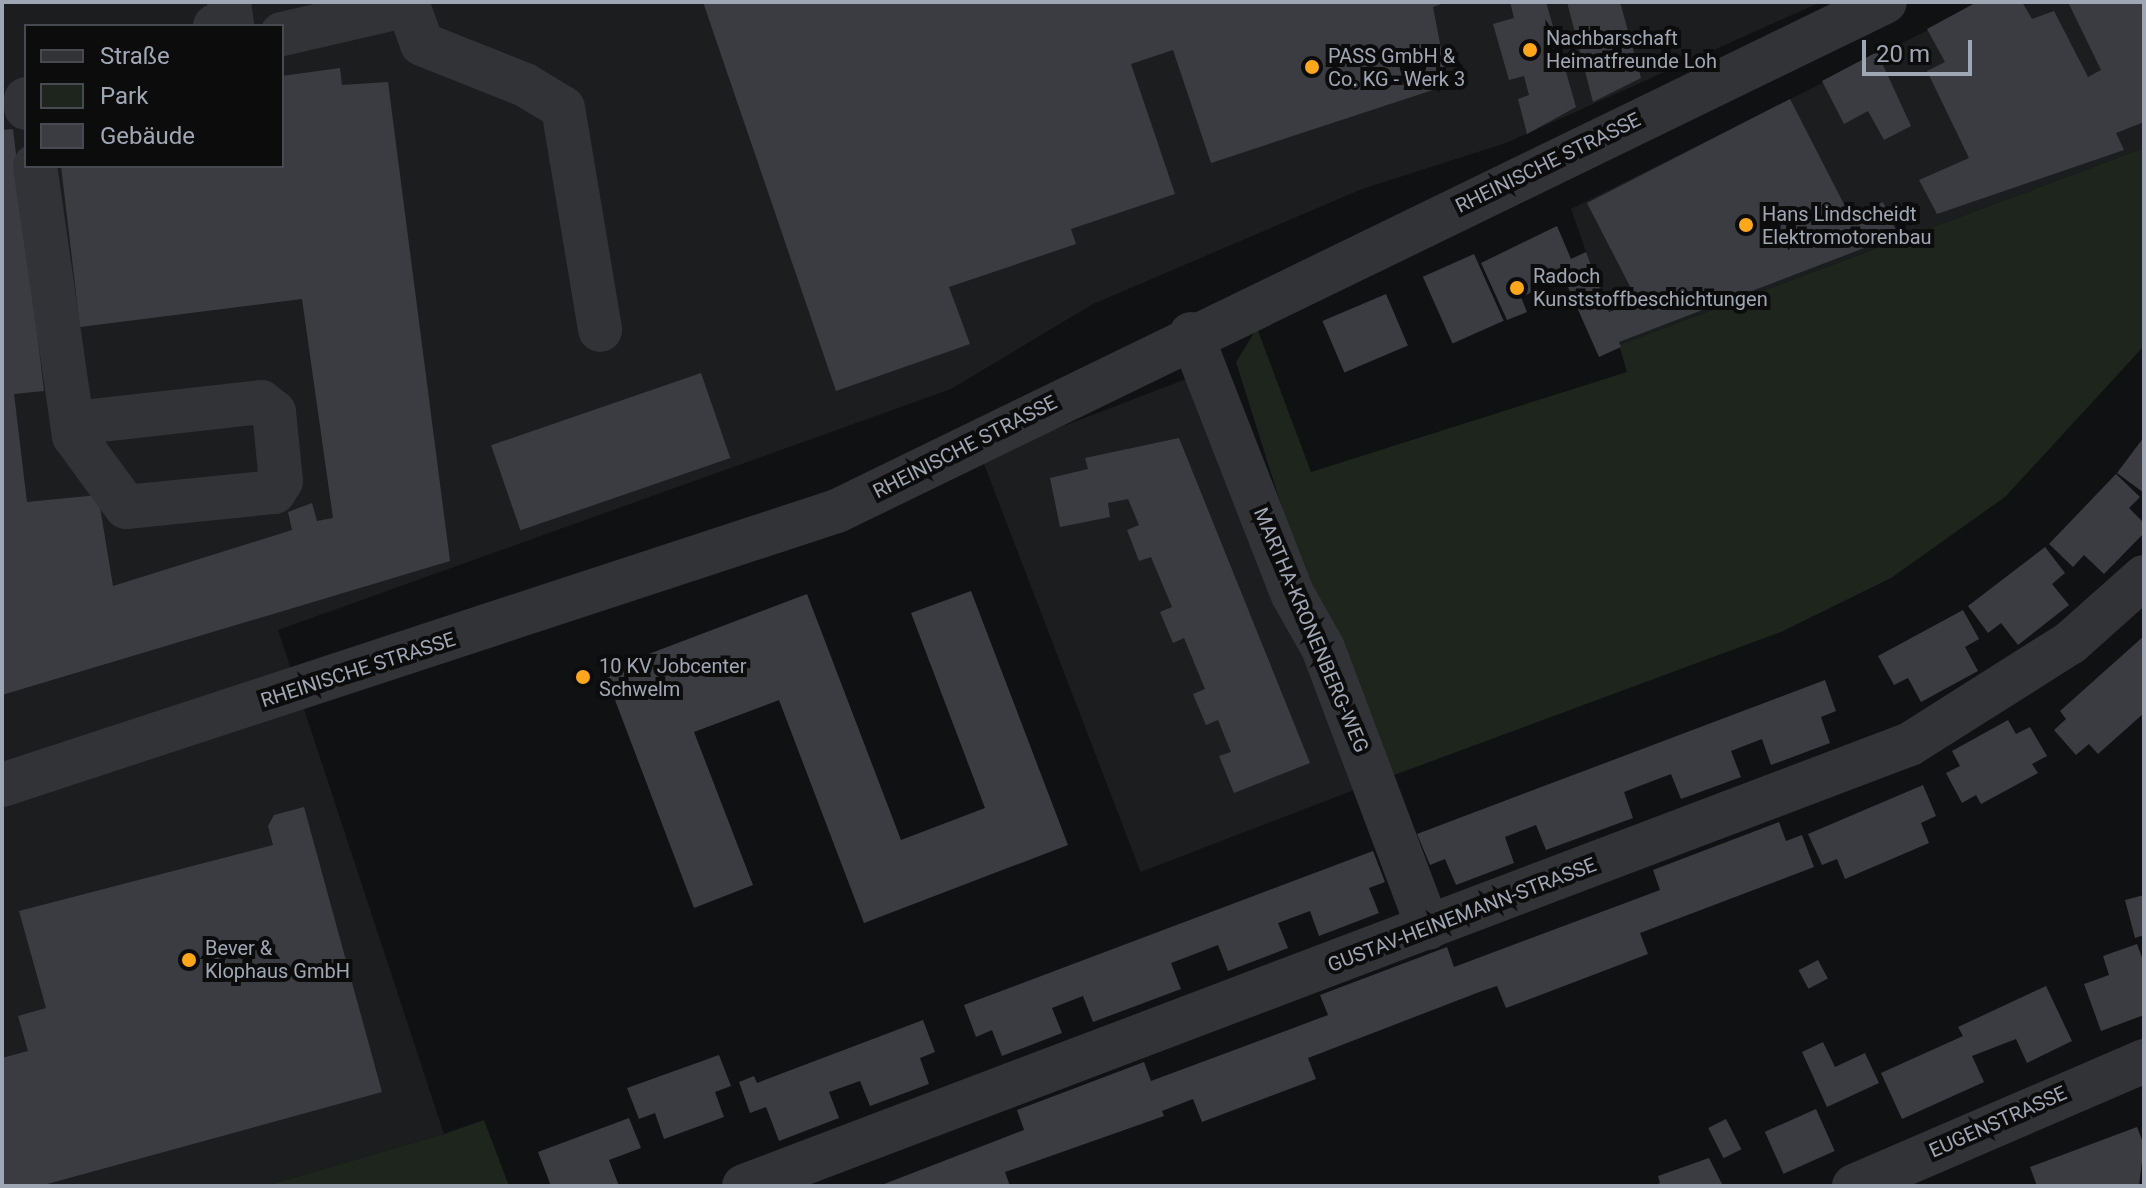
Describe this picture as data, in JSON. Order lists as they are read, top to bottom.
{
  "streets": {
    "street": [
      "RHEINISCHE STRASSE",
      "MARTHA-KRONENBERG-WEG",
      "GUSTAV-HEINEMANN-STRASSE",
      "EUGENSTRASSE"
    ]
  },
  "crossings": [
    ["RHEINISCHE STRASSE", "MARTHA-KRONENBERG-WEG"],
    ["MARTHA-KRONENBERG-WEG", "GUSTAV-HEINEMANN-STRASSE"]
  ],
  "places": [
    "Nachbarschaft Heimatfreunde Loh",
    "PASS GmbH & Co. KG - Werk 3",
    "Hans Lindscheidt Elektromotorenbau",
    "Radoch Kunststoffbeschichtungen",
    "10 KV Jobcenter Schwelm",
    "Bever & Klophaus GmbH"
  ],
  "legend": ["Straße", "Park", "Gebäude"],
  "scale_bar": "20 m"
}
